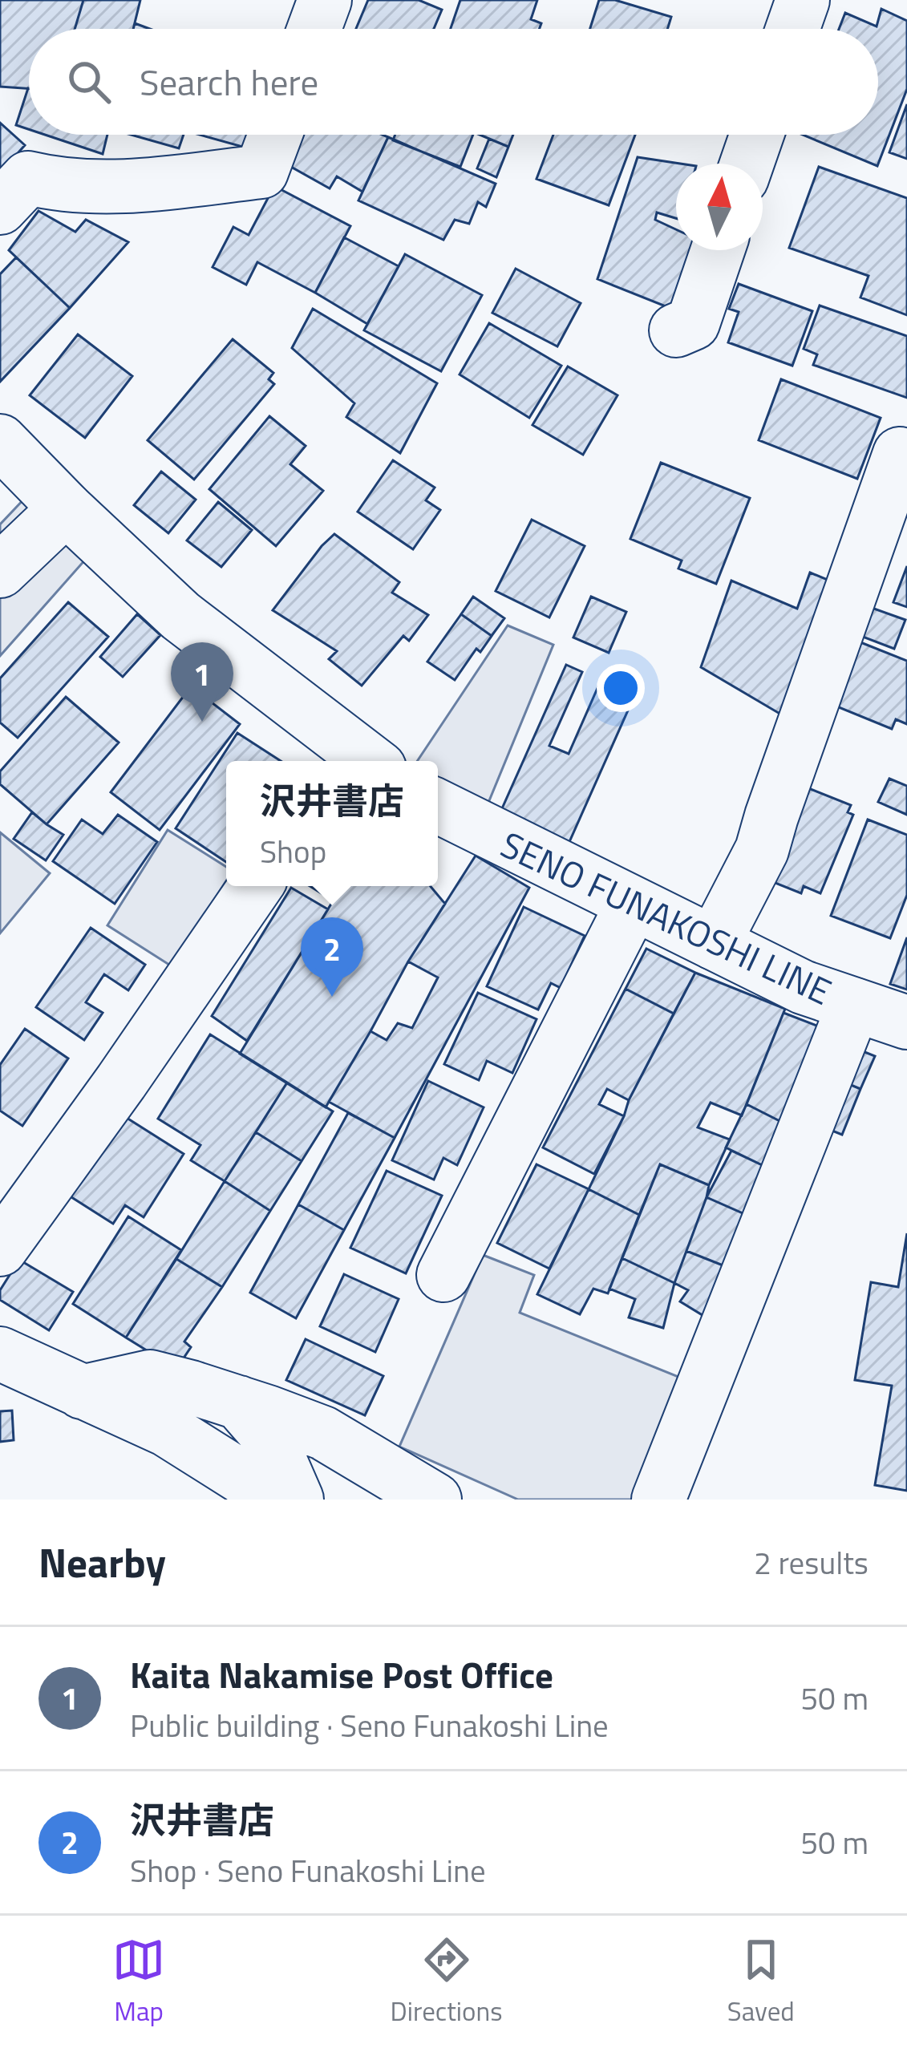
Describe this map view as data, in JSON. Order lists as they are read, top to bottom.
{
  "streets": {
    "street": ["SENO FUNAKOSHI LINE"]
  },
  "north": "top",
  "page": {
    "search": "Search here",
    "pins": ["1", "2"],
    "popup": ["沢井書店", "Shop"],
    "heading": ["Nearby", "2 results"],
    "list": [
      {
        "mark": "1",
        "name": "Kaita Nakamise Post Office",
        "note": "Public building · Seno Funakoshi Line",
        "value": "50 m"
      },
      {
        "mark": "2",
        "name": "沢井書店",
        "note": "Shop · Seno Funakoshi Line",
        "value": "50 m"
      }
    ],
    "nav": ["Map", "Directions", "Saved"]
  }
}
